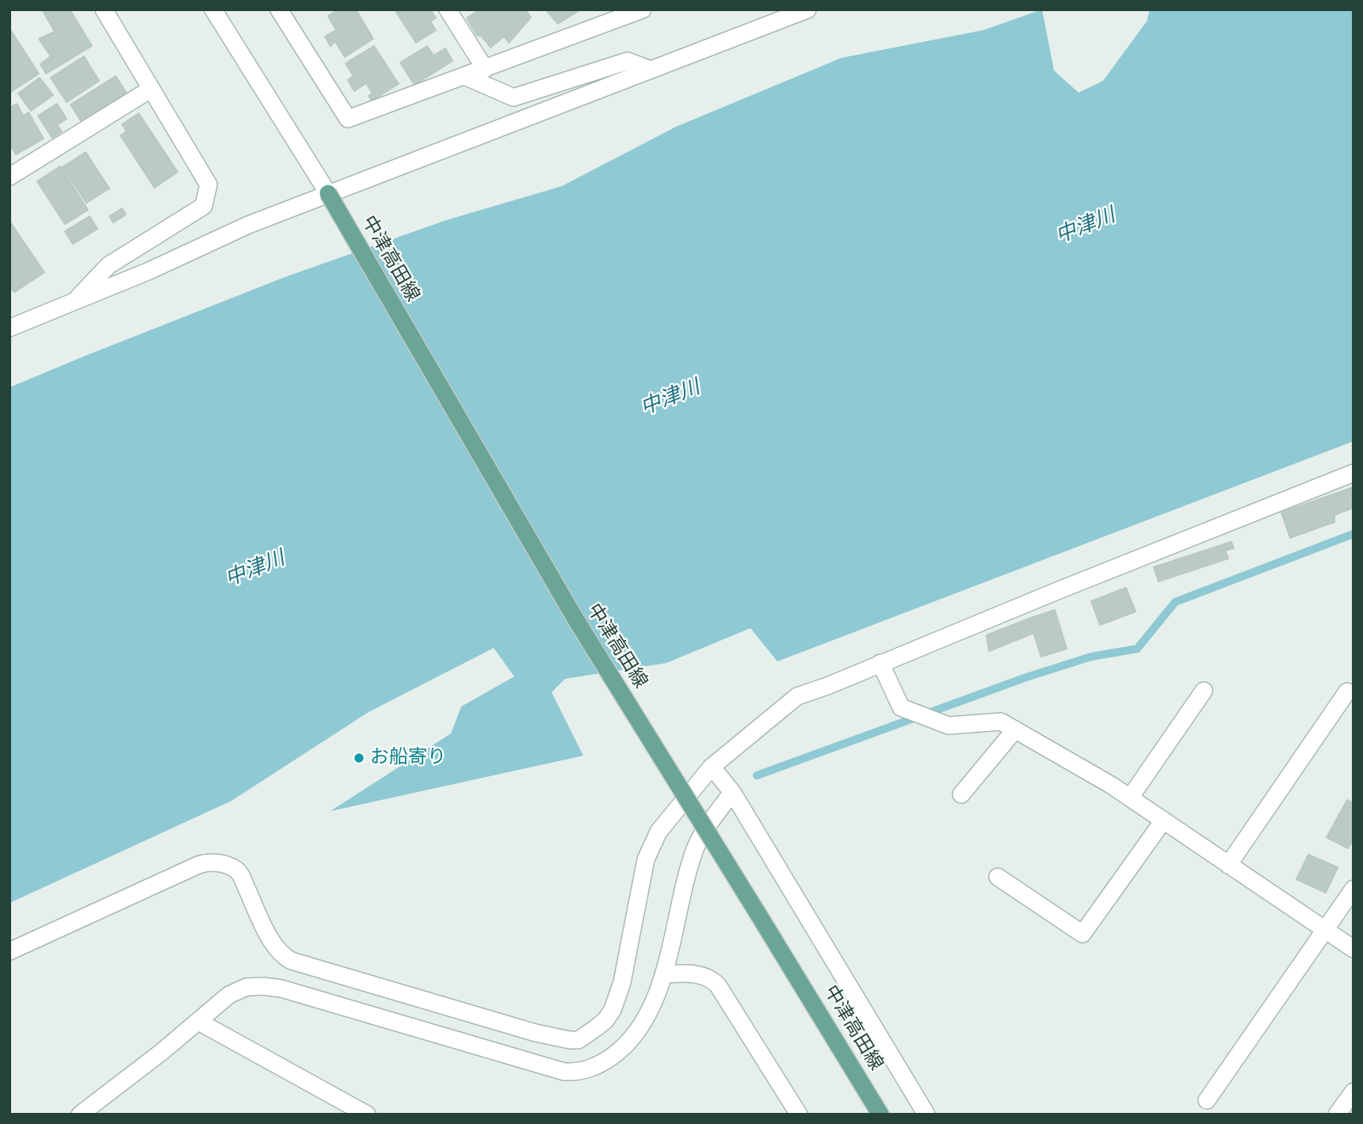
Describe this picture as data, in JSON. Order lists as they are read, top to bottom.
{
  "streets": {
    "main road": ["中津高田線"]
  },
  "water": ["中津川"],
  "places": ["お船寄り"]
}
